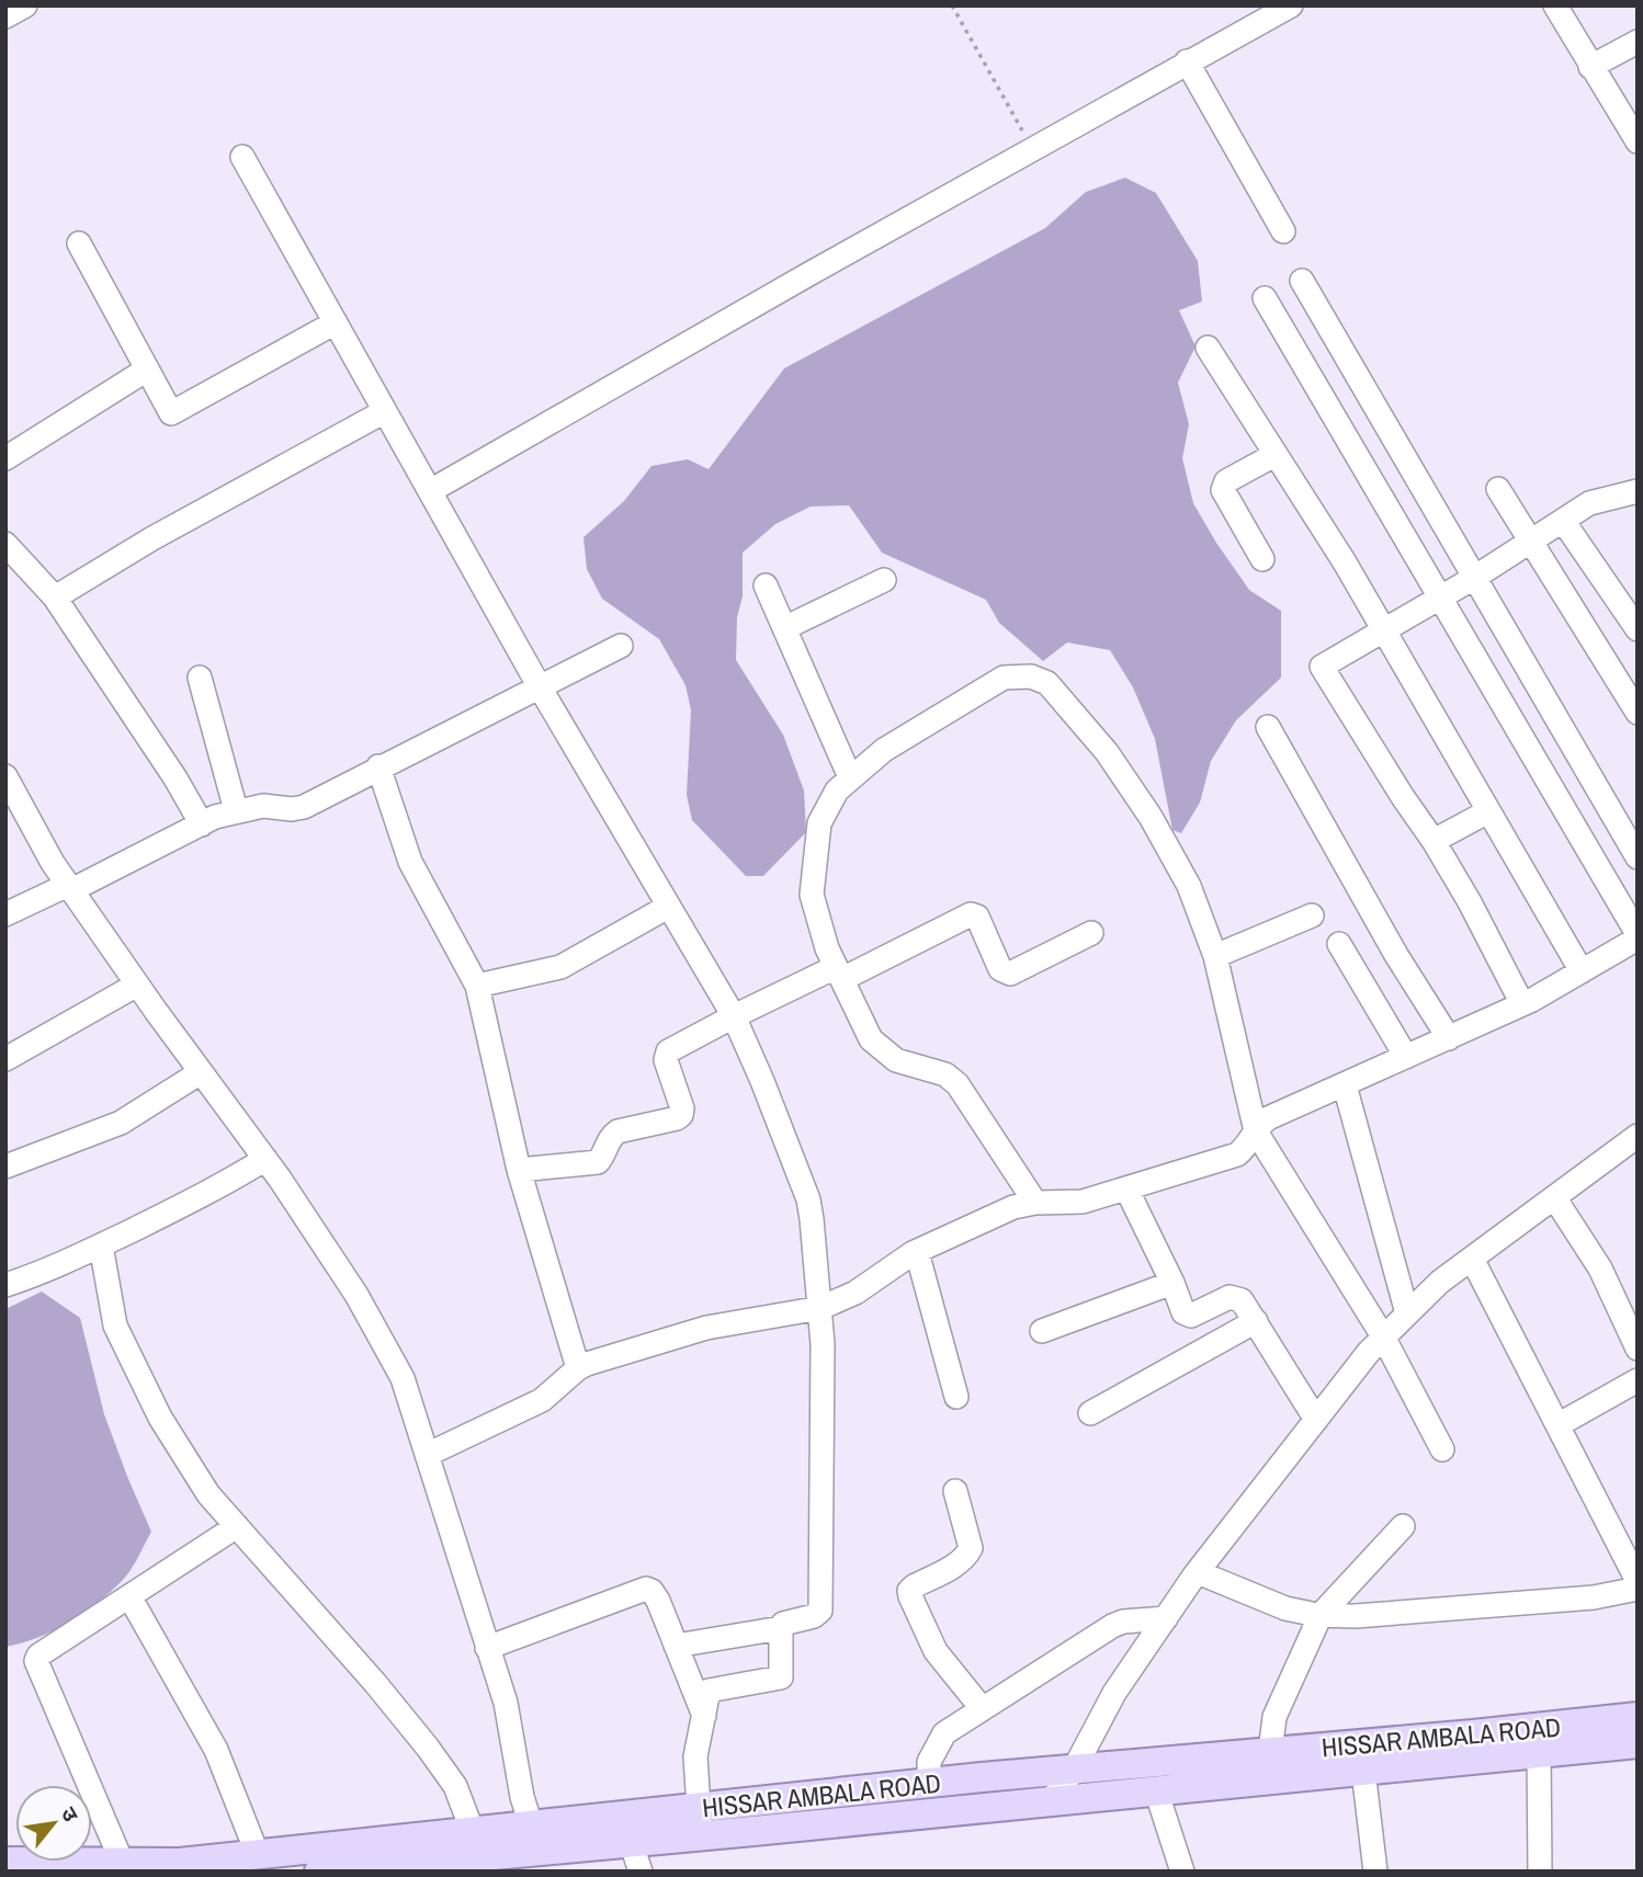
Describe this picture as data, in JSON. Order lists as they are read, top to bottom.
{
  "streets": {
    "main road": ["HISSAR AMBALA ROAD"]
  },
  "north": "top right"
}
